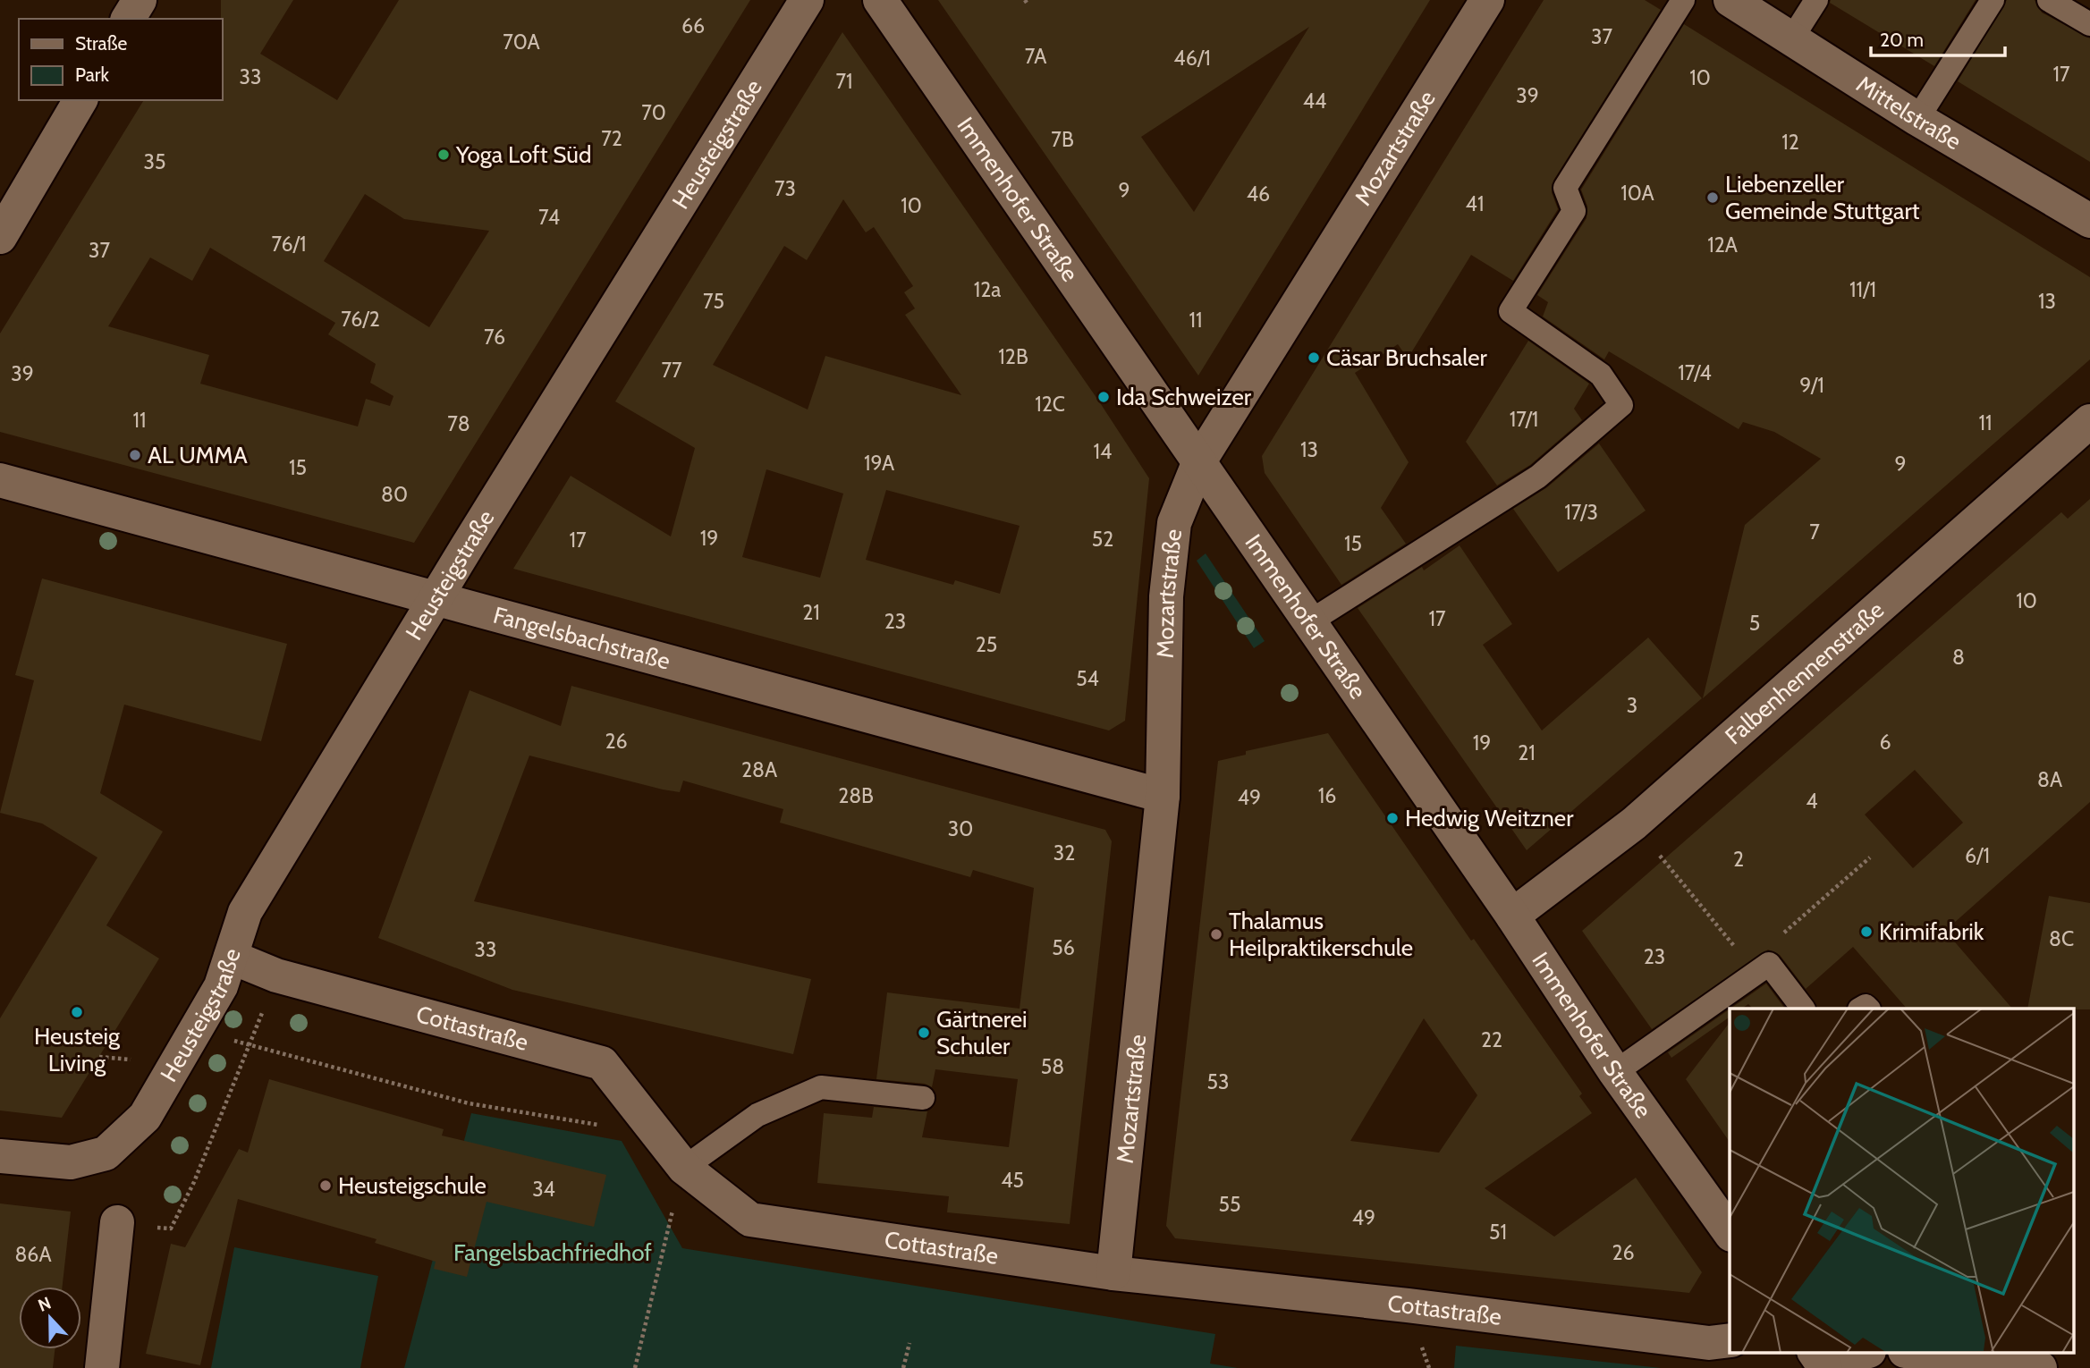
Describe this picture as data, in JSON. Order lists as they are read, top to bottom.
{
  "streets": {
    "street": [
      "Mittelstraße",
      "Heusteigstraße",
      "Mozartstraße",
      "Immenhofer Straße",
      "Fangelsbachstraße",
      "Falbenhennenstraße",
      "Cottastraße"
    ]
  },
  "crossings": [
    ["Heusteigstraße", "Fangelsbachstraße"],
    ["Heusteigstraße", "Cottastraße"],
    ["Mozartstraße", "Immenhofer Straße"],
    ["Mozartstraße", "Fangelsbachstraße"],
    ["Mozartstraße", "Cottastraße"],
    ["Immenhofer Straße", "Falbenhennenstraße"]
  ],
  "parks": ["Fangelsbachfriedhof"],
  "places": [
    "Yoga Loft Süd",
    "Liebenzeller Gemeinde Stuttgart",
    "Cäsar Bruchsaler",
    "Ida Schweizer",
    "AL UMMA",
    "Hedwig Weitzner",
    "Krimifabrik",
    "Thalamus Heilpraktikerschule",
    "Heusteig Living",
    "Gärtnerei Schuler",
    "Heusteigschule"
  ],
  "house_numbers": [
    "66",
    "37",
    "70A",
    "7A",
    "46/1",
    "17",
    "33",
    "10",
    "71",
    "39",
    "44",
    "70",
    "72",
    "7B",
    "12",
    "35",
    "73",
    "9",
    "10A",
    "46",
    "41",
    "10",
    "74",
    "76/1",
    "12A",
    "37",
    "12a",
    "11/1",
    "75",
    "13",
    "76/2",
    "11",
    "76",
    "12B",
    "77",
    "17/4",
    "39",
    "9/1",
    "12C",
    "17/1",
    "11",
    "11",
    "78",
    "13",
    "14",
    "19A",
    "9",
    "15",
    "80",
    "17/3",
    "7",
    "19",
    "52",
    "17",
    "15",
    "10",
    "21",
    "17",
    "23",
    "5",
    "25",
    "8",
    "54",
    "3",
    "26",
    "6",
    "19",
    "21",
    "28A",
    "8A",
    "28B",
    "16",
    "49",
    "4",
    "30",
    "32",
    "6/1",
    "2",
    "8C",
    "56",
    "33",
    "23",
    "22",
    "58",
    "53",
    "45",
    "34",
    "55",
    "49",
    "51",
    "26",
    "86A"
  ],
  "legend": ["Straße", "Park"],
  "scale_bar": "20 m",
  "north": "top"
}
